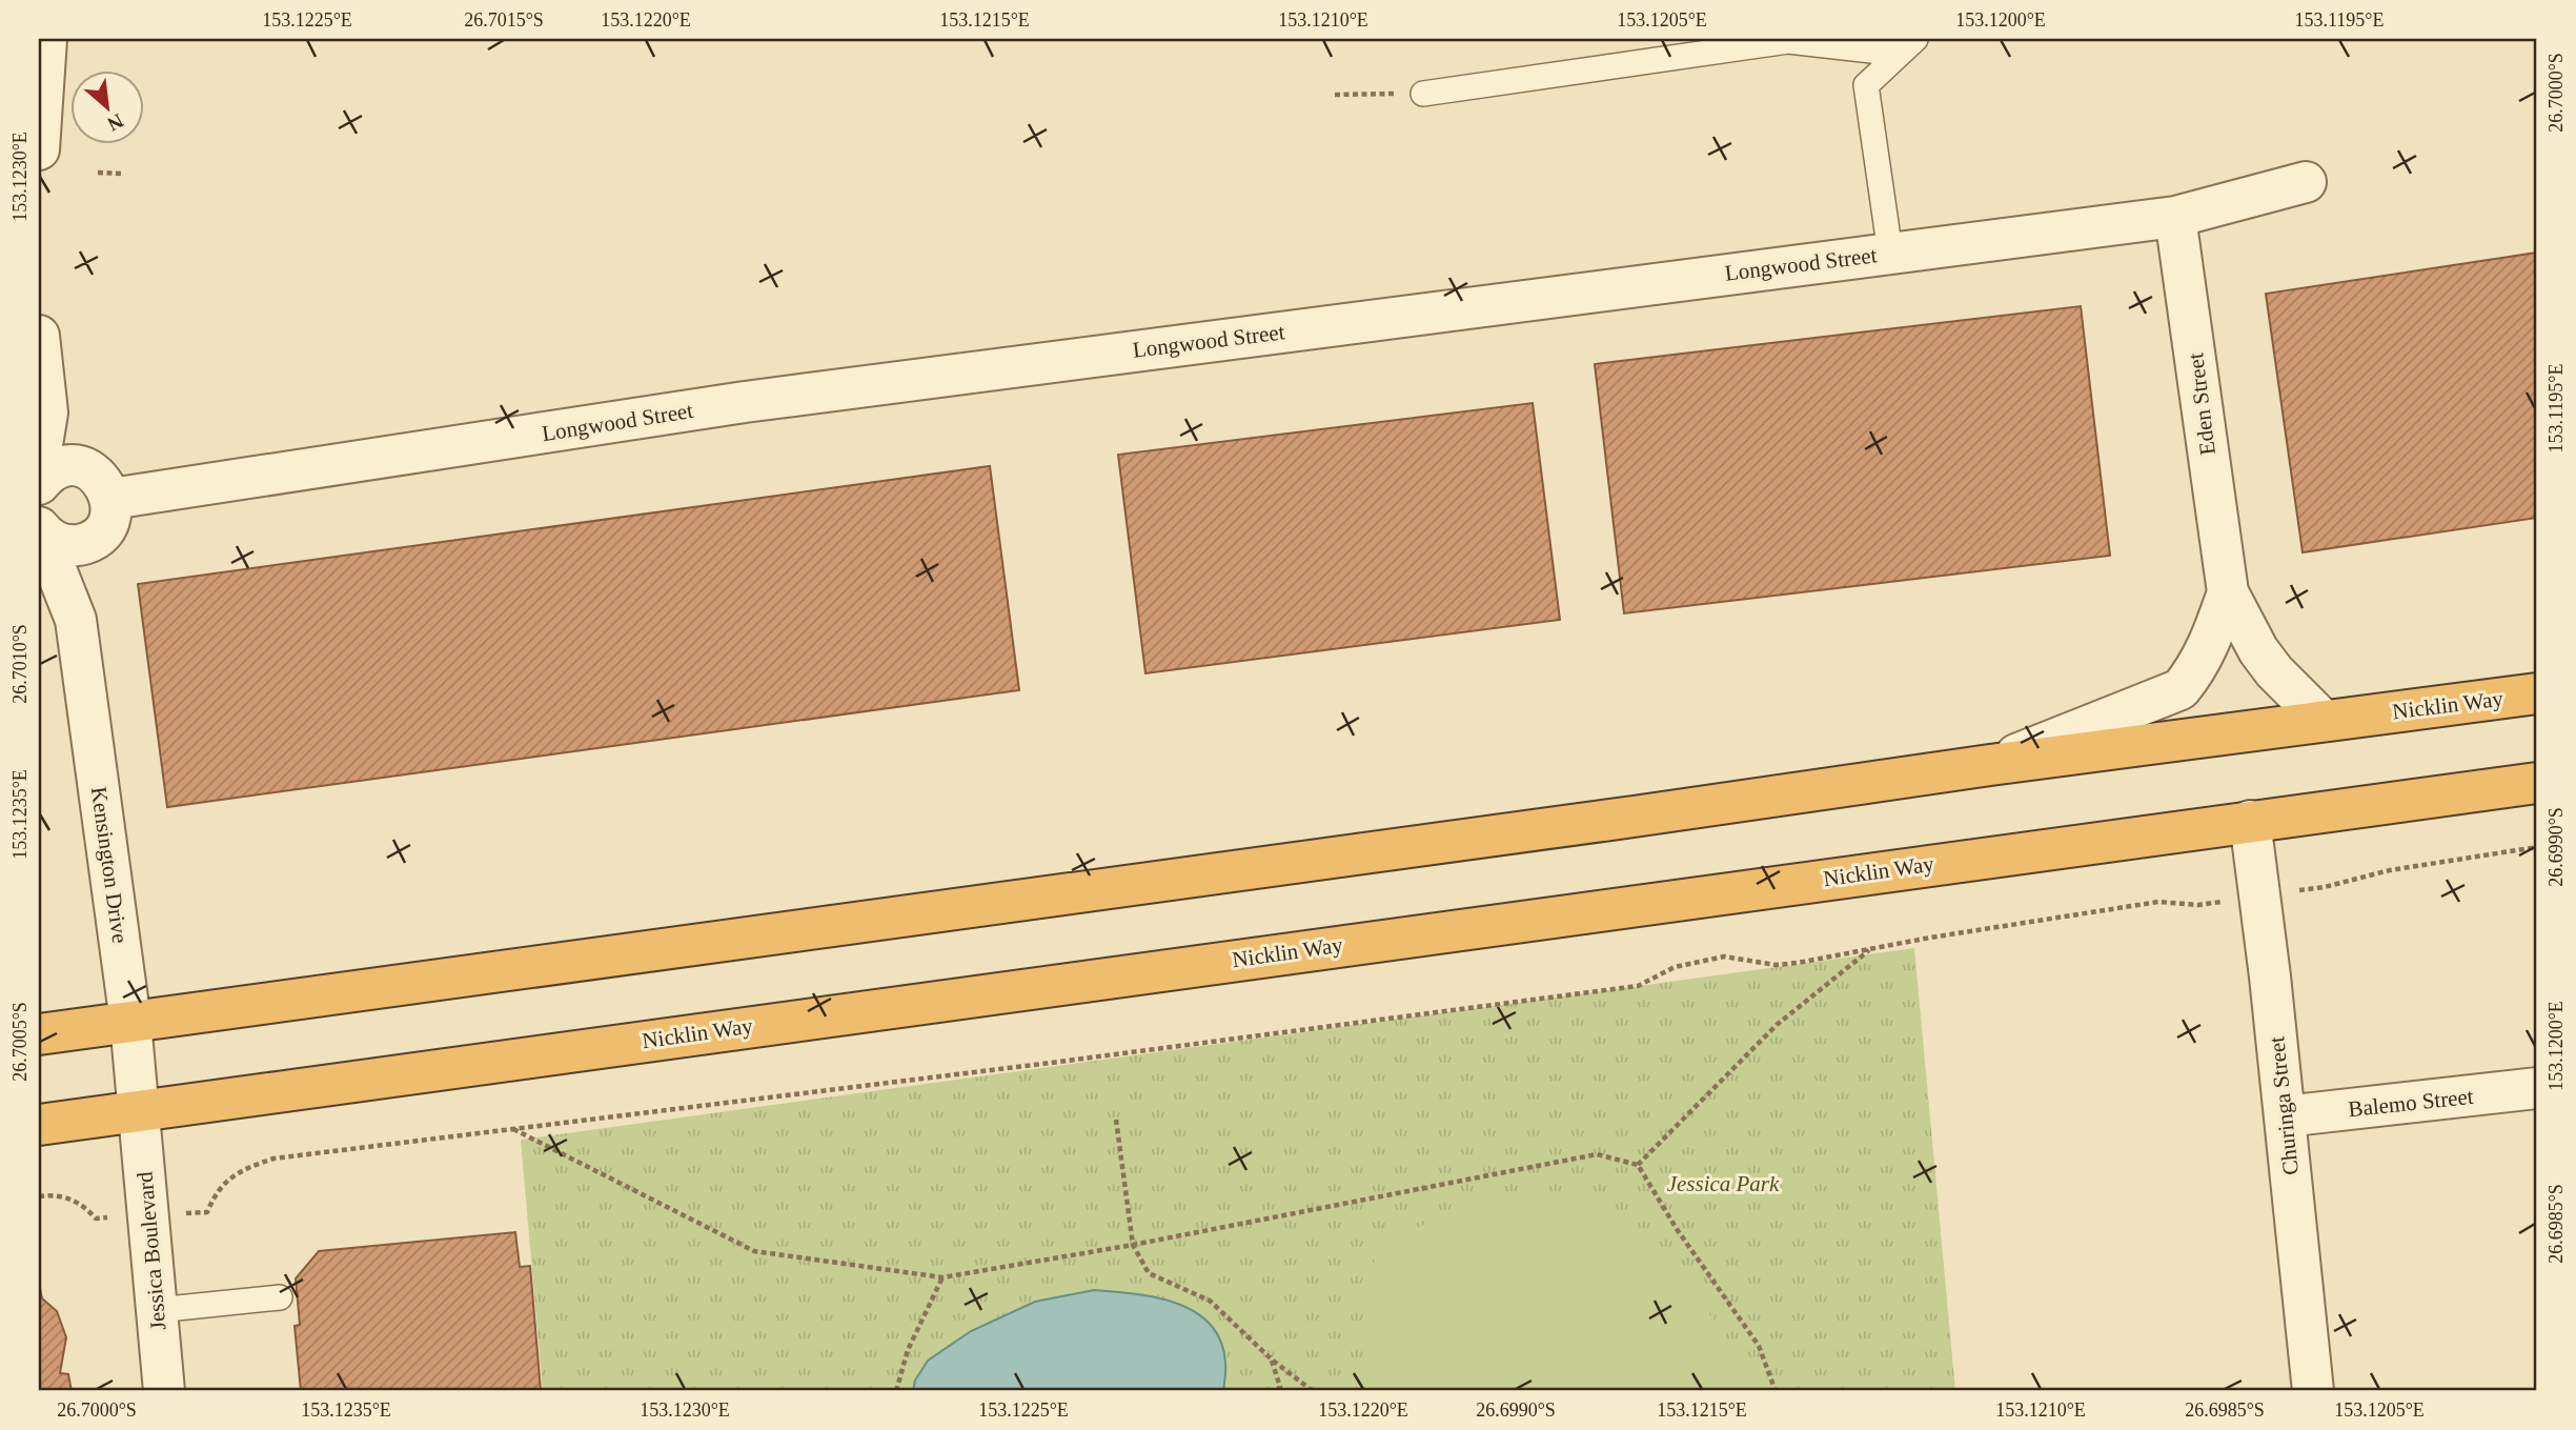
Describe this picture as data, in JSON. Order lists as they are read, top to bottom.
{
  "streets": {
    "highway": ["Nicklin Way"],
    "street": [
      "Longwood Street",
      "Eden Street",
      "Kensington Drive",
      "Balemo Street",
      "Churinga Street",
      "Jessica Boulevard"
    ]
  },
  "crossings": [
    ["Longwood Street", "Eden Street"],
    ["Longwood Street", "Kensington Drive"],
    ["Eden Street", "Nicklin Way"],
    ["Nicklin Way", "Kensington Drive"],
    ["Nicklin Way", "Churinga Street"],
    ["Nicklin Way", "Jessica Boulevard"],
    ["Kensington Drive", "Jessica Boulevard"],
    ["Balemo Street", "Churinga Street"]
  ],
  "parks": ["Jessica Park"],
  "north": "bottom right",
  "coordinates": [
    "153.1225°E",
    "26.7015°S",
    "153.1220°E",
    "153.1215°E",
    "153.1210°E",
    "153.1205°E",
    "153.1200°E",
    "153.1195°E",
    "26.7000°S",
    "153.1230°E",
    "26.7010°S",
    "153.1235°E",
    "26.6990°S",
    "26.7005°S",
    "26.6985°S"
  ]
}
